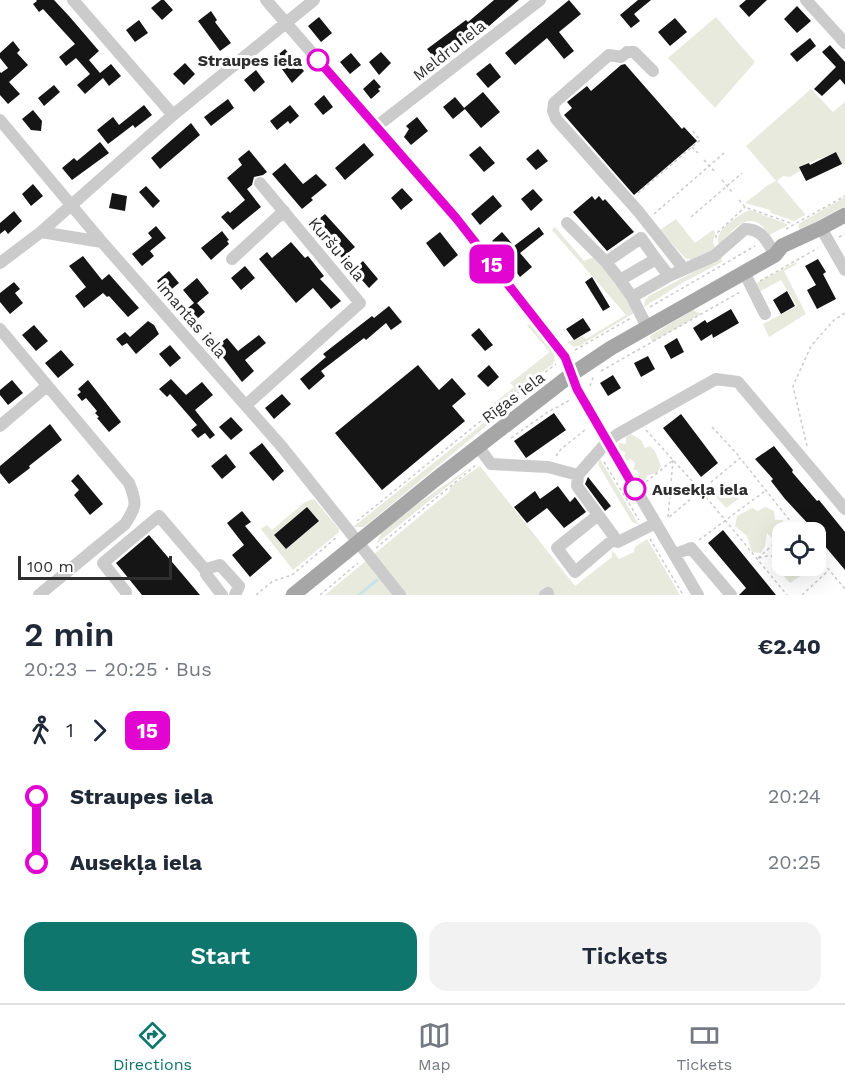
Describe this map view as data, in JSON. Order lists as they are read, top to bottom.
{
  "streets": {
    "main road": ["Rīgas iela"],
    "street": ["Meldru iela", "Kuršu iela", "Imantas iela"]
  },
  "crossings": [
    ["Kuršu iela", "Imantas iela"],
    ["Imantas iela", "Rīgas iela"]
  ],
  "places": ["Straupes iela", "Ausekļa iela"],
  "lines": ["bus line 15"],
  "scale_bar": "100 m",
  "page": {
    "on_map": "15",
    "scale": "100 m",
    "heading": ["2 min", "20:23 – 20:25 · Bus", "€2.40"],
    "legs": ["1", "15"],
    "list": [
      {
        "name": "Straupes iela",
        "value": "20:24"
      },
      {
        "name": "Ausekļa iela",
        "value": "20:25"
      }
    ],
    "buttons": ["Start", "Tickets"],
    "tabs": ["Directions", "Map", "Tickets"]
  }
}
